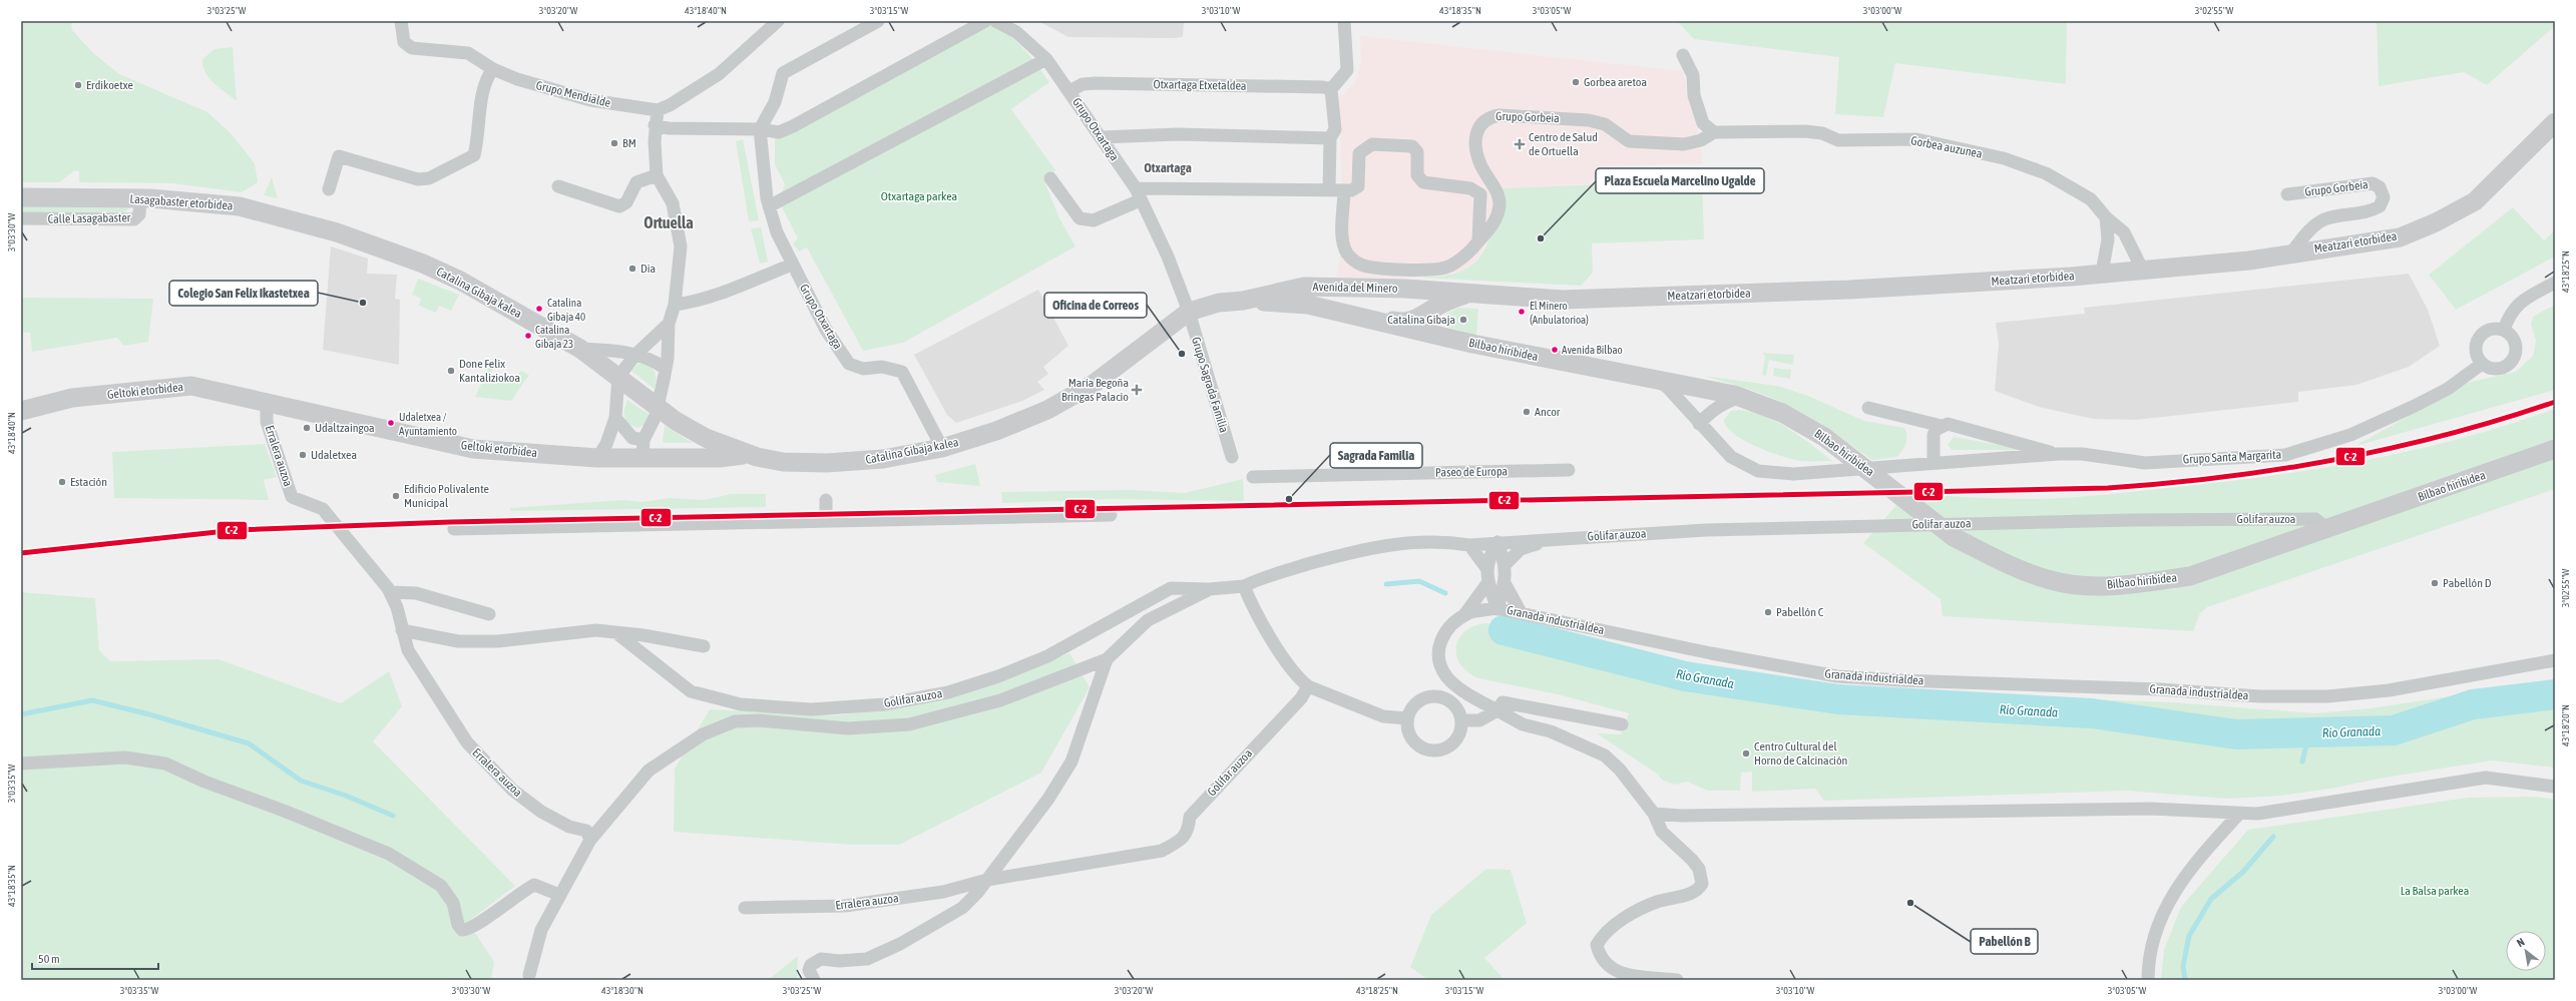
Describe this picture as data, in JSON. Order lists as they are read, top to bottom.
{
  "streets": {
    "street": [
      "Otxartaga Etxetaldea",
      "Grupo Mendialde",
      "Grupo Gorbeia",
      "Grupo Otxartaga",
      "Gorbea auzunea",
      "Lasagabaster etorbidea",
      "Calle Lasagabaster",
      "Meatzari etorbidea",
      "Avenida del Minero",
      "Catalina Gibaja kalea",
      "Bilbao hiribidea",
      "Grupo Sagrada Familia",
      "Geltoki etorbidea",
      "Erralera auzoa",
      "Grupo Santa Margarita",
      "Paseo de Europa",
      "Golifar auzoa",
      "Granada industrialdea"
    ]
  },
  "crossings": [
    ["Otxartaga Etxetaldea", "Grupo Otxartaga"],
    ["Grupo Gorbeia", "Gorbea auzunea"],
    ["Grupo Gorbeia", "Meatzari etorbidea"],
    ["Grupo Otxartaga", "Catalina Gibaja kalea"],
    ["Grupo Otxartaga", "Grupo Sagrada Familia"],
    ["Gorbea auzunea", "Meatzari etorbidea"],
    ["Lasagabaster etorbidea", "Calle Lasagabaster"],
    ["Lasagabaster etorbidea", "Catalina Gibaja kalea"],
    ["Meatzari etorbidea", "Avenida del Minero"],
    ["Avenida del Minero", "Catalina Gibaja kalea"],
    ["Avenida del Minero", "Bilbao hiribidea"],
    ["Catalina Gibaja kalea", "Bilbao hiribidea"],
    ["Catalina Gibaja kalea", "Grupo Sagrada Familia"],
    ["Catalina Gibaja kalea", "Geltoki etorbidea"],
    ["Bilbao hiribidea", "Golifar auzoa"],
    ["Geltoki etorbidea", "Erralera auzoa"],
    ["Erralera auzoa", "Golifar auzoa"]
  ],
  "districts": ["Otxartaga", "Ortuella"],
  "water": ["Río Granada"],
  "parks": ["Otxartaga parkea", "La Balsa parkea"],
  "places": {
    "other": [
      "Gorbea aretoa",
      "Erdikoetxe",
      "BM",
      "Plaza Escuela Marcelino Ugalde",
      "Dia",
      "Colegio San Felix Ikastetxea",
      "Catalina Gibaja 40",
      "El Minero (Anbulatorioa)",
      "Catalina Gibaja",
      "Catalina Gibaja 23",
      "Avenida Bilbao",
      "Oficina de Correos",
      "Done Felix Kantaliziokoa",
      "Ancor",
      "Udaletxea / Ayuntamiento",
      "Udaltzaingoa",
      "Udaletxea",
      "Estación",
      "Edificio Polivalente Municipal",
      "Sagrada Familia",
      "Pabellón D",
      "Pabellón C",
      "Centro Cultural del Horno de Calcinación",
      "Pabellón B"
    ],
    "health": ["Centro de Salud de Ortuella", "María Begoña Bringas Palacio"]
  },
  "lines": ["transit line C-2"],
  "scale_bar": "50 m",
  "north": "top left",
  "coordinates": [
    "3°03'25\"W",
    "3°03'20\"W",
    "43°18'40\"N",
    "3°03'15\"W",
    "3°03'10\"W",
    "43°18'35\"N",
    "3°03'05\"W",
    "3°03'00\"W",
    "3°02'55\"W",
    "3°03'30\"W",
    "43°18'25\"N",
    "43°18'20\"N",
    "3°03'35\"W",
    "43°18'30\"N"
  ]
}
